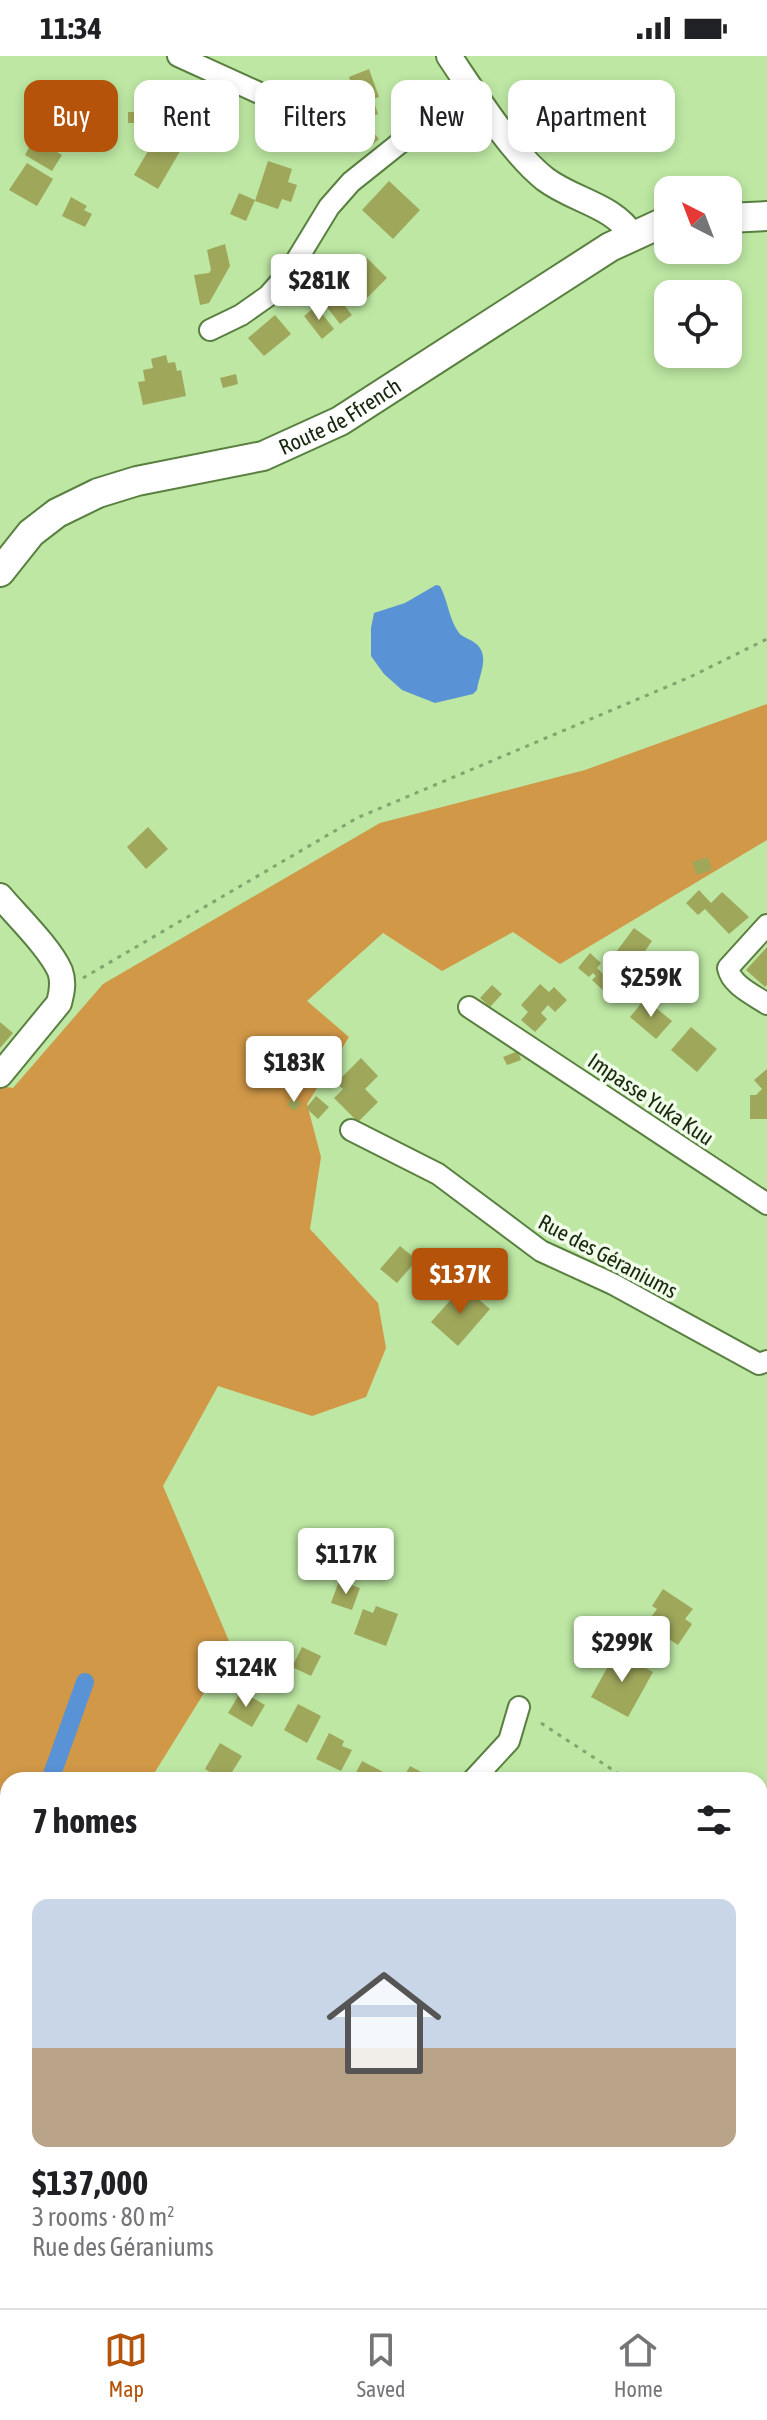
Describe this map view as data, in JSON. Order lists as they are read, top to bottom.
{
  "streets": {
    "main road": ["Route de Ffrench"],
    "street": ["Impasse Yuka Kuu", "Rue des Géraniums"]
  },
  "north": "top left",
  "page": {
    "status": "11:34",
    "chip": [
      "Buy",
      "Rent",
      "Filters",
      "New",
      "Apartment"
    ],
    "price": [
      "$281K",
      "$259K",
      "$183K",
      "$137K",
      "$117K",
      "$299K",
      "$124K"
    ],
    "heading": "7 homes",
    "list": [
      {
        "name": "$137,000",
        "note": "3 rooms · 80 m² · Rue des Géraniums"
      }
    ],
    "tabs": ["Map", "Saved", "Home"]
  }
}
